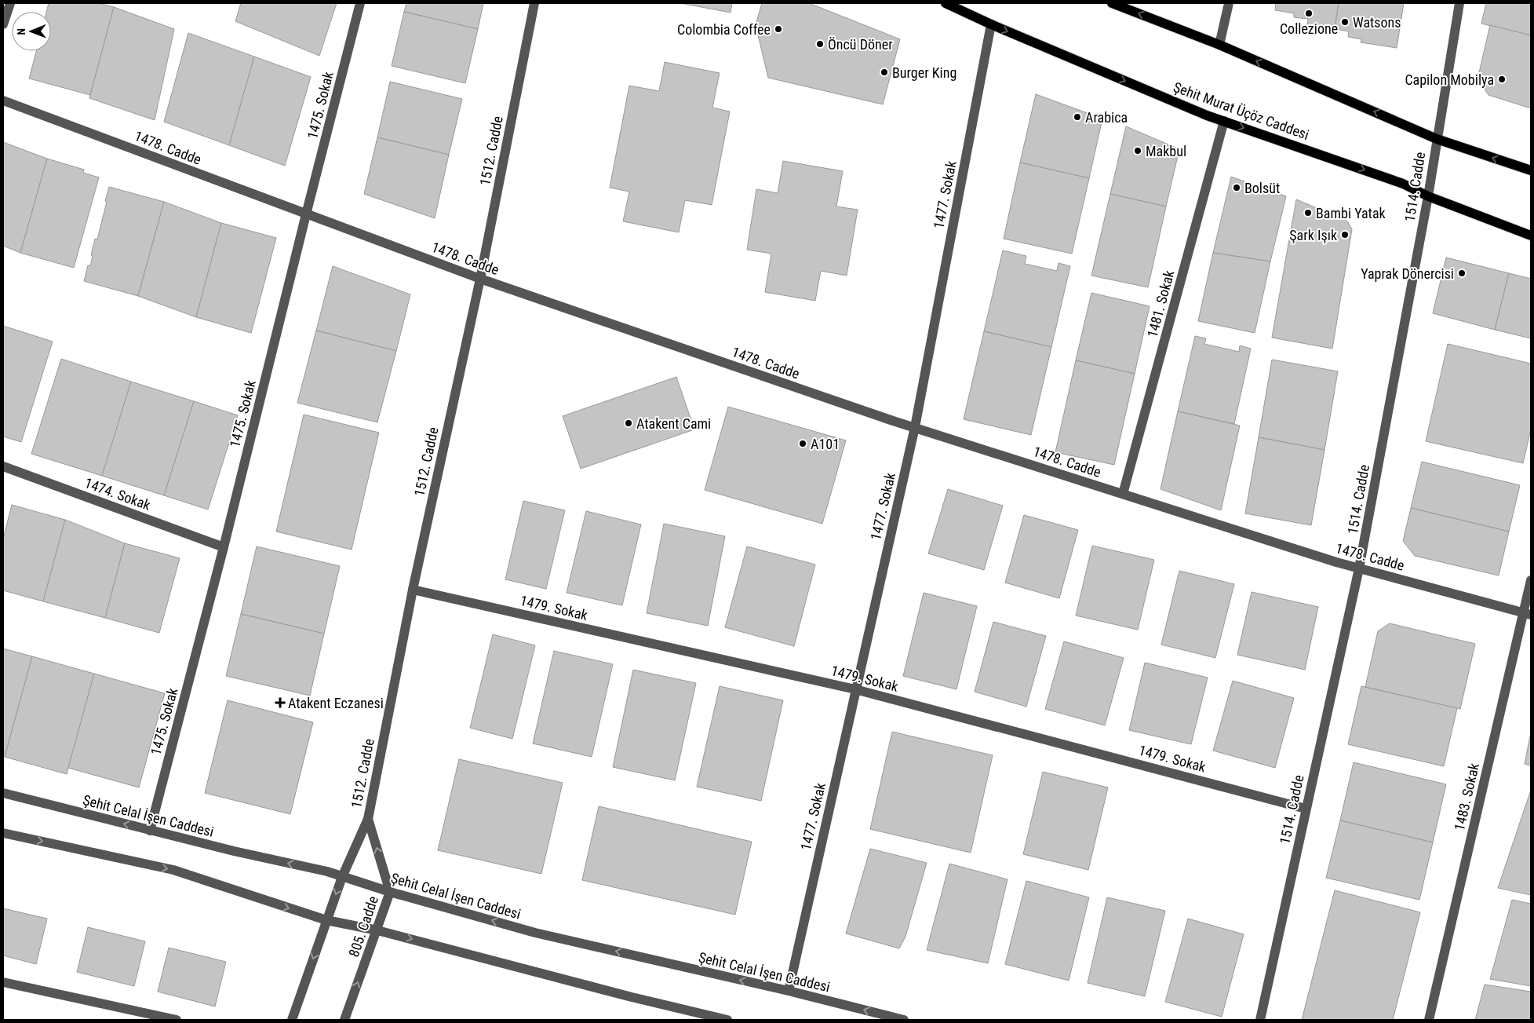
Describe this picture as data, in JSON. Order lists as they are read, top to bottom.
{
  "streets": {
    "main road": ["Şehit Murat Üçöz Caddesi"],
    "street": [
      "1475. Sokak",
      "1478. Cadde",
      "1512. Cadde",
      "1514. Cadde",
      "1477. Sokak",
      "1481. Sokak",
      "1474. Sokak",
      "1479. Sokak",
      "1483. Sokak",
      "Şehit Celal İşen Caddesi",
      "805. Cadde"
    ]
  },
  "crossings": [
    ["1475. Sokak", "1478. Cadde"],
    ["1475. Sokak", "1474. Sokak"],
    ["1475. Sokak", "Şehit Celal İşen Caddesi"],
    ["Şehit Murat Üçöz Caddesi", "1514. Cadde"],
    ["Şehit Murat Üçöz Caddesi", "1477. Sokak"],
    ["Şehit Murat Üçöz Caddesi", "1481. Sokak"],
    ["1478. Cadde", "1512. Cadde"],
    ["1478. Cadde", "1514. Cadde"],
    ["1478. Cadde", "1477. Sokak"],
    ["1478. Cadde", "1481. Sokak"],
    ["1478. Cadde", "1483. Sokak"],
    ["1512. Cadde", "1479. Sokak"],
    ["1512. Cadde", "Şehit Celal İşen Caddesi"],
    ["1512. Cadde", "805. Cadde"],
    ["1514. Cadde", "1479. Sokak"],
    ["1477. Sokak", "1479. Sokak"],
    ["1477. Sokak", "Şehit Celal İşen Caddesi"],
    ["Şehit Celal İşen Caddesi", "805. Cadde"]
  ],
  "places": {
    "other": [
      "Collezione",
      "Watsons",
      "Colombia Coffee",
      "Öncü Döner",
      "Burger King",
      "Capilon Mobilya",
      "Arabica",
      "Makbul",
      "Bolsüt",
      "Bambi Yatak",
      "Şark Işık",
      "Yaprak Dönercisi",
      "Atakent Cami",
      "A101"
    ],
    "health": ["Atakent Eczanesi"]
  },
  "north": "left"
}
